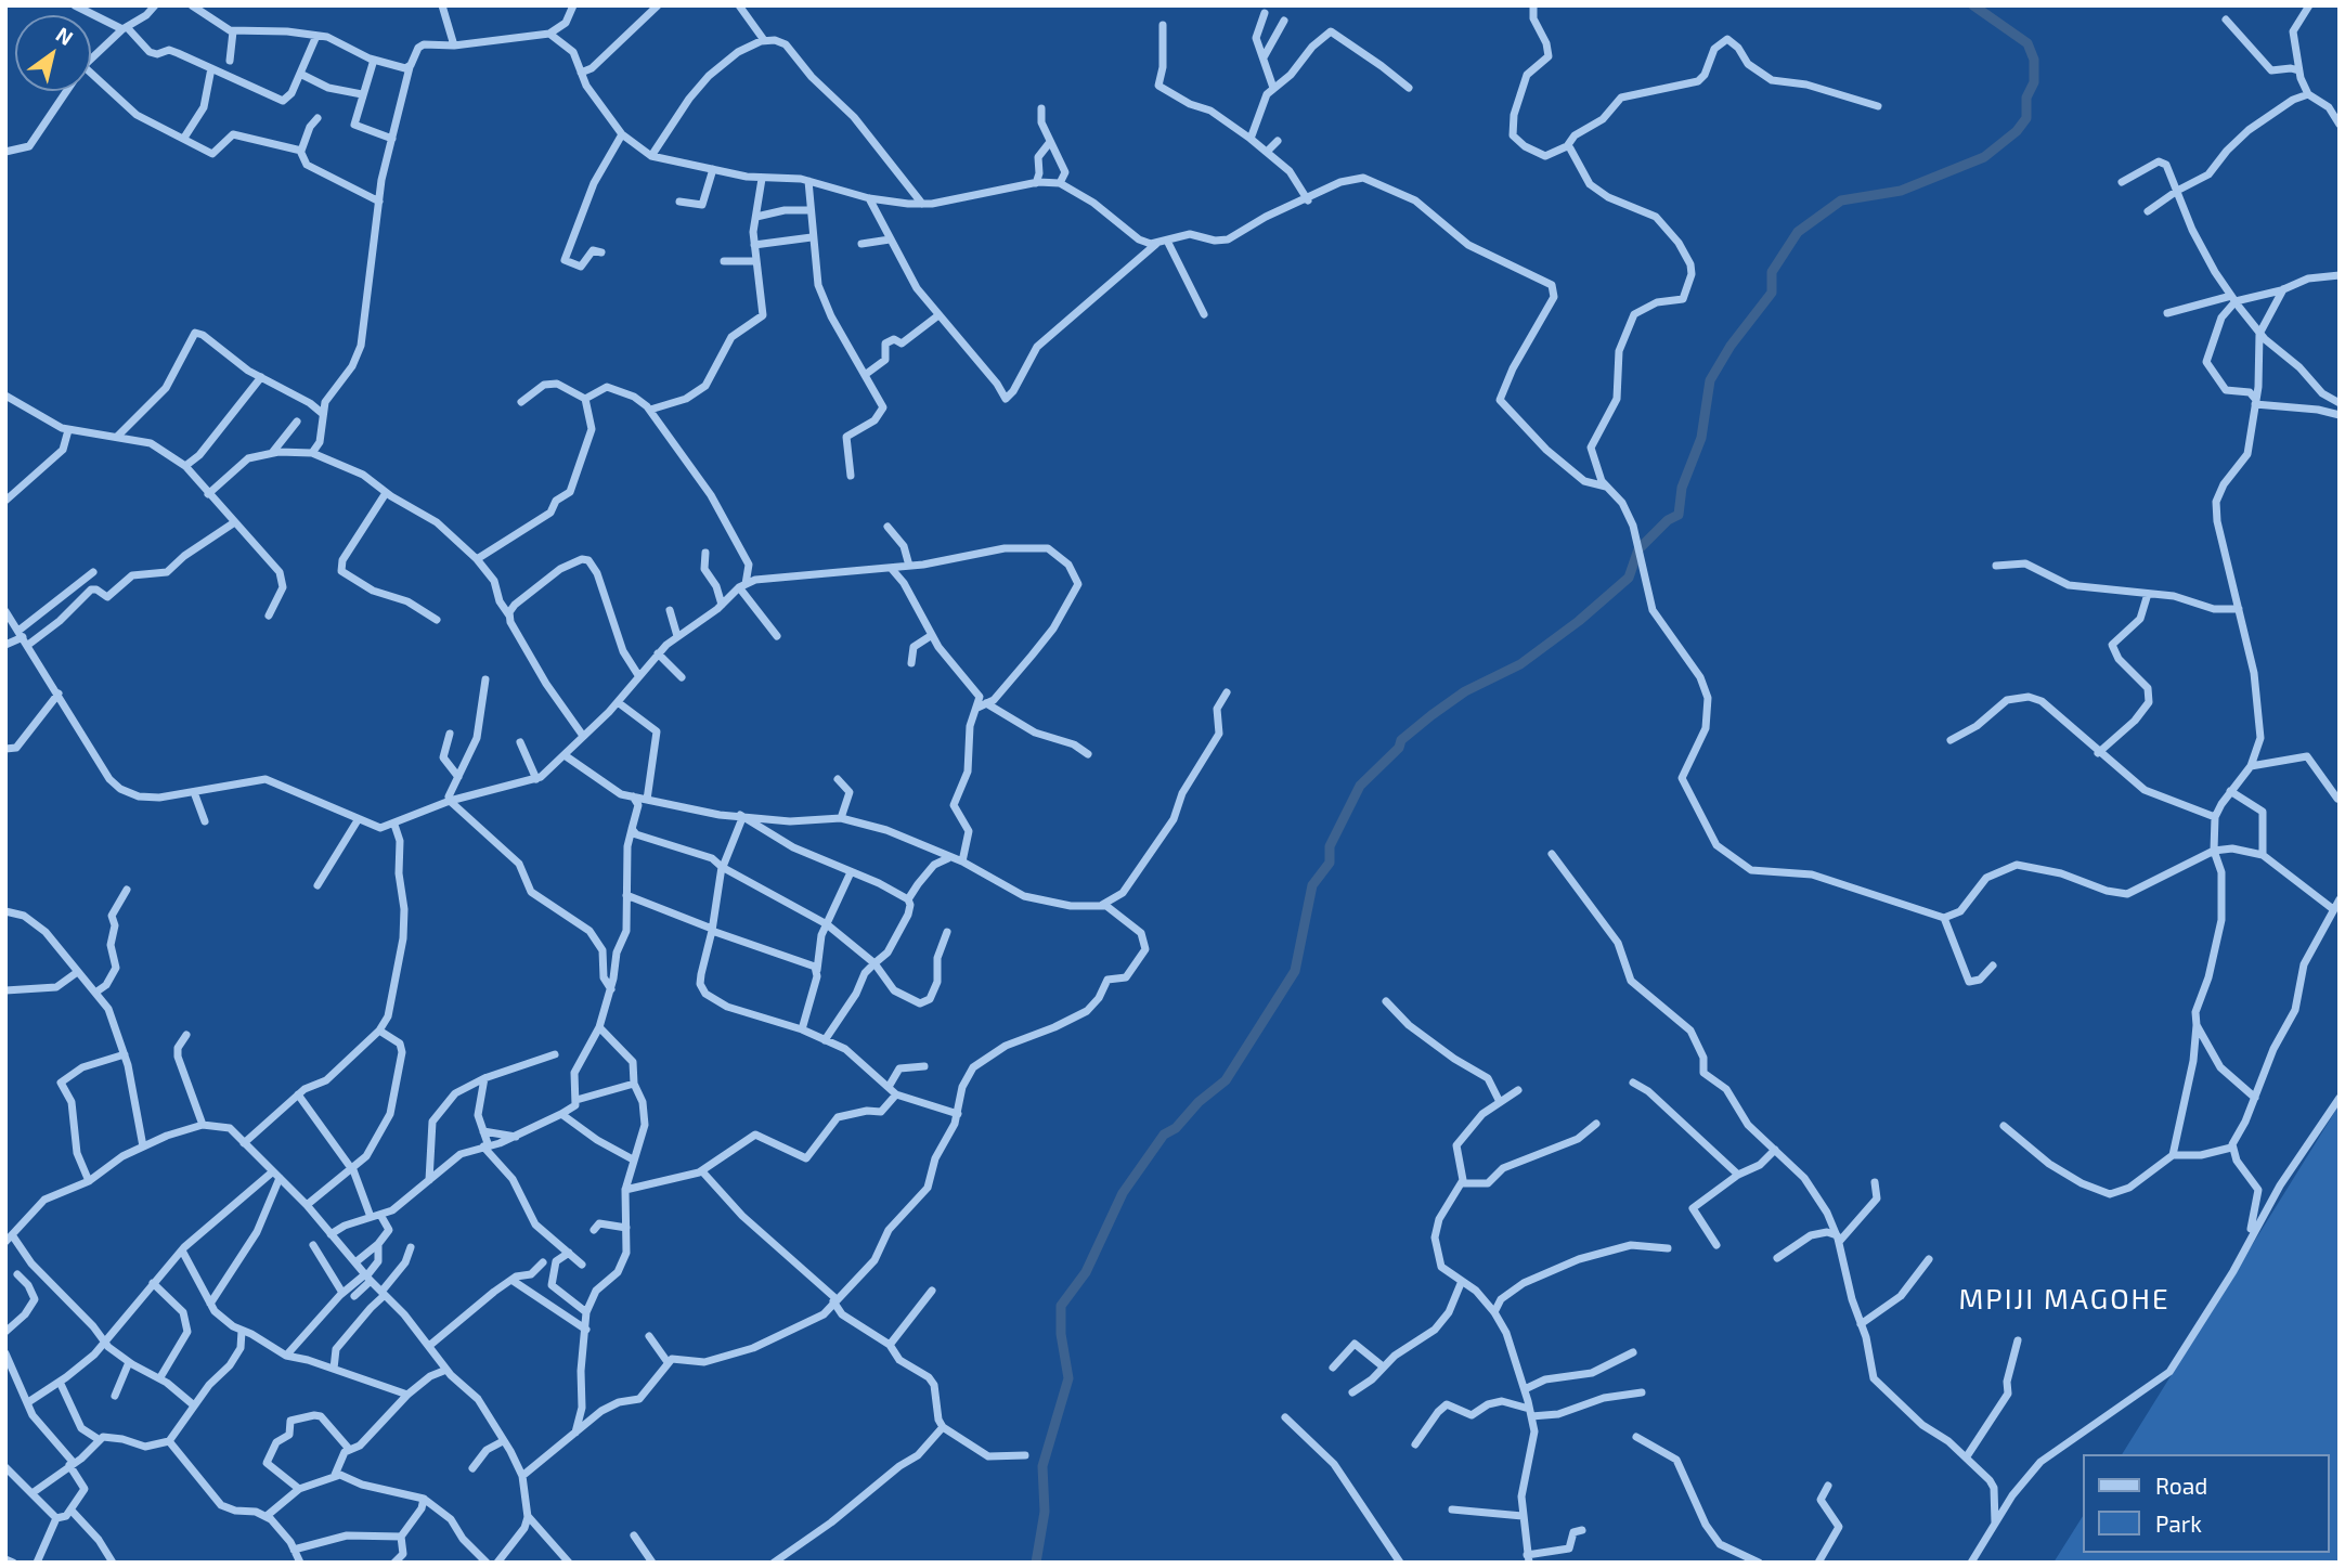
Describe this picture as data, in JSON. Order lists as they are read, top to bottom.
{
  "districts": ["MPIJI MAGOHE"],
  "legend": ["Road", "Park"],
  "north": "top right"
}
